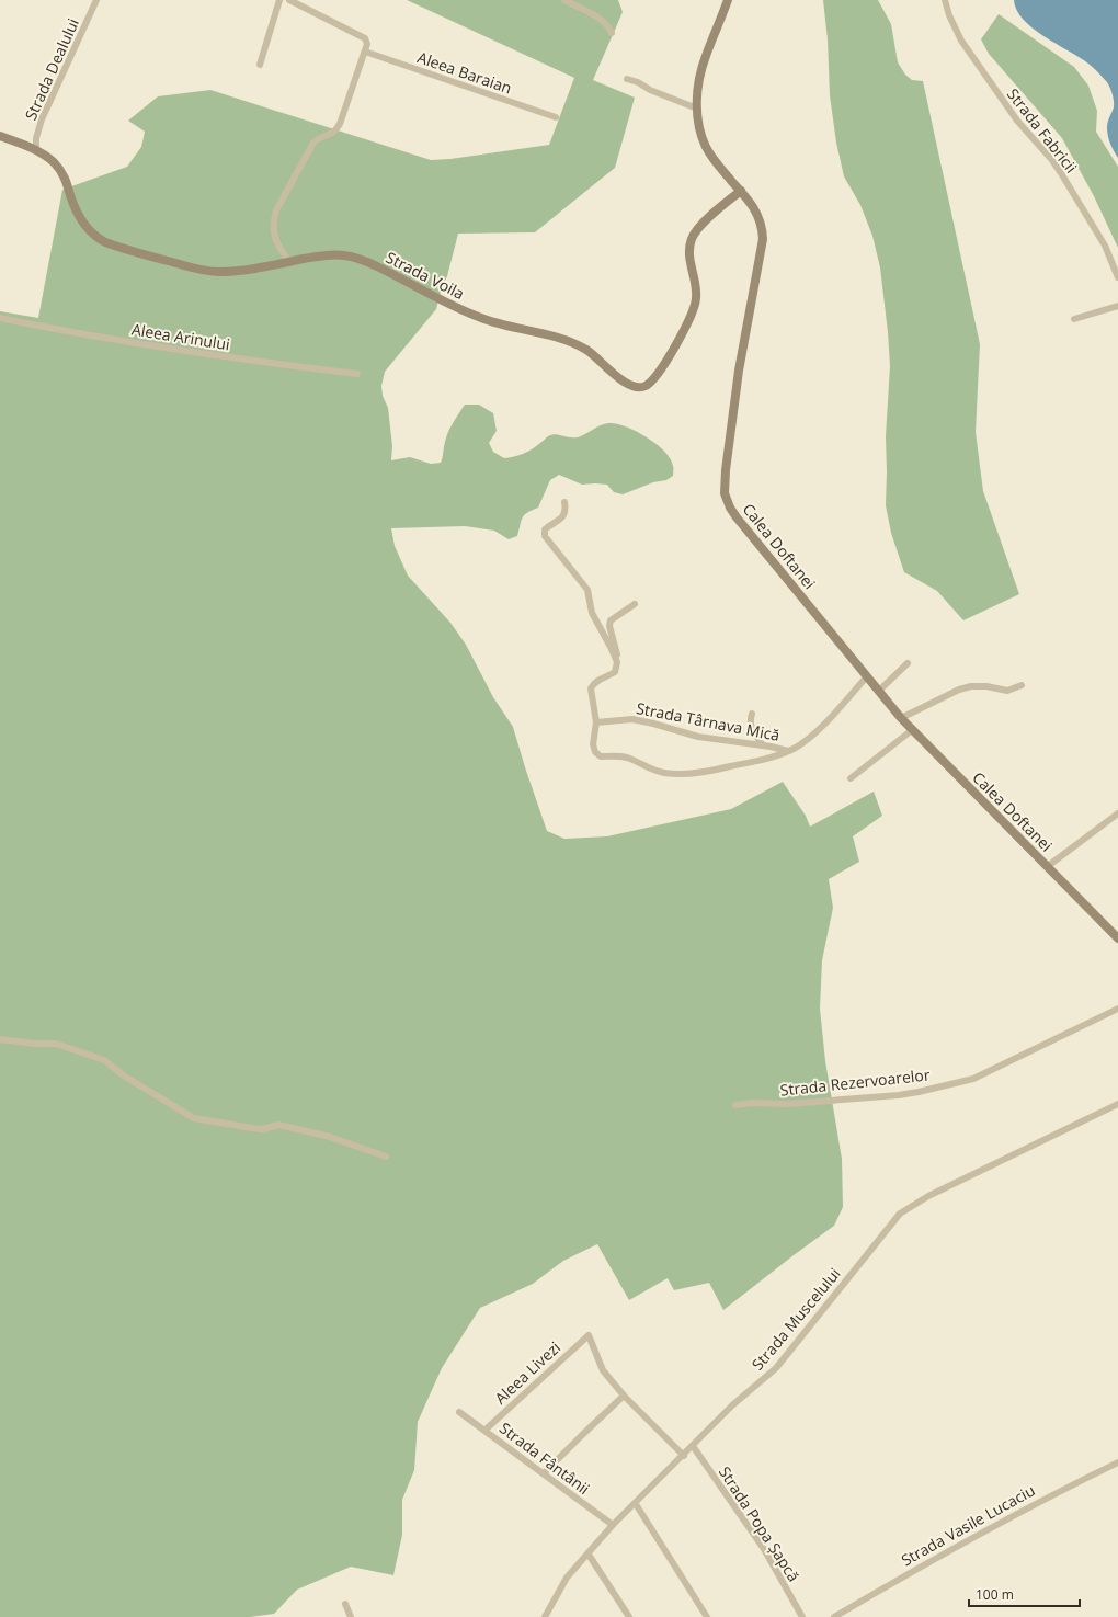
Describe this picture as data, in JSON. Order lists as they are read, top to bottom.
{
  "streets": {
    "main road": ["Strada Voila", "Calea Doftanei"],
    "street": [
      "Strada Dealului",
      "Aleea Baraian",
      "Strada Fabricii",
      "Aleea Arinului",
      "Strada Târnava Mică",
      "Strada Rezervoarelor",
      "Strada Muscelului",
      "Aleea Livezi",
      "Strada Fântânii",
      "Strada Popa Șapcă",
      "Strada Vasile Lucaciu"
    ]
  },
  "crossings": [
    ["Strada Dealului", "Strada Voila"],
    ["Strada Voila", "Calea Doftanei"],
    ["Strada Muscelului", "Strada Fântânii"],
    ["Strada Muscelului", "Strada Popa Șapcă"],
    ["Aleea Livezi", "Strada Fântânii"]
  ],
  "scale_bar": "100 m"
}
